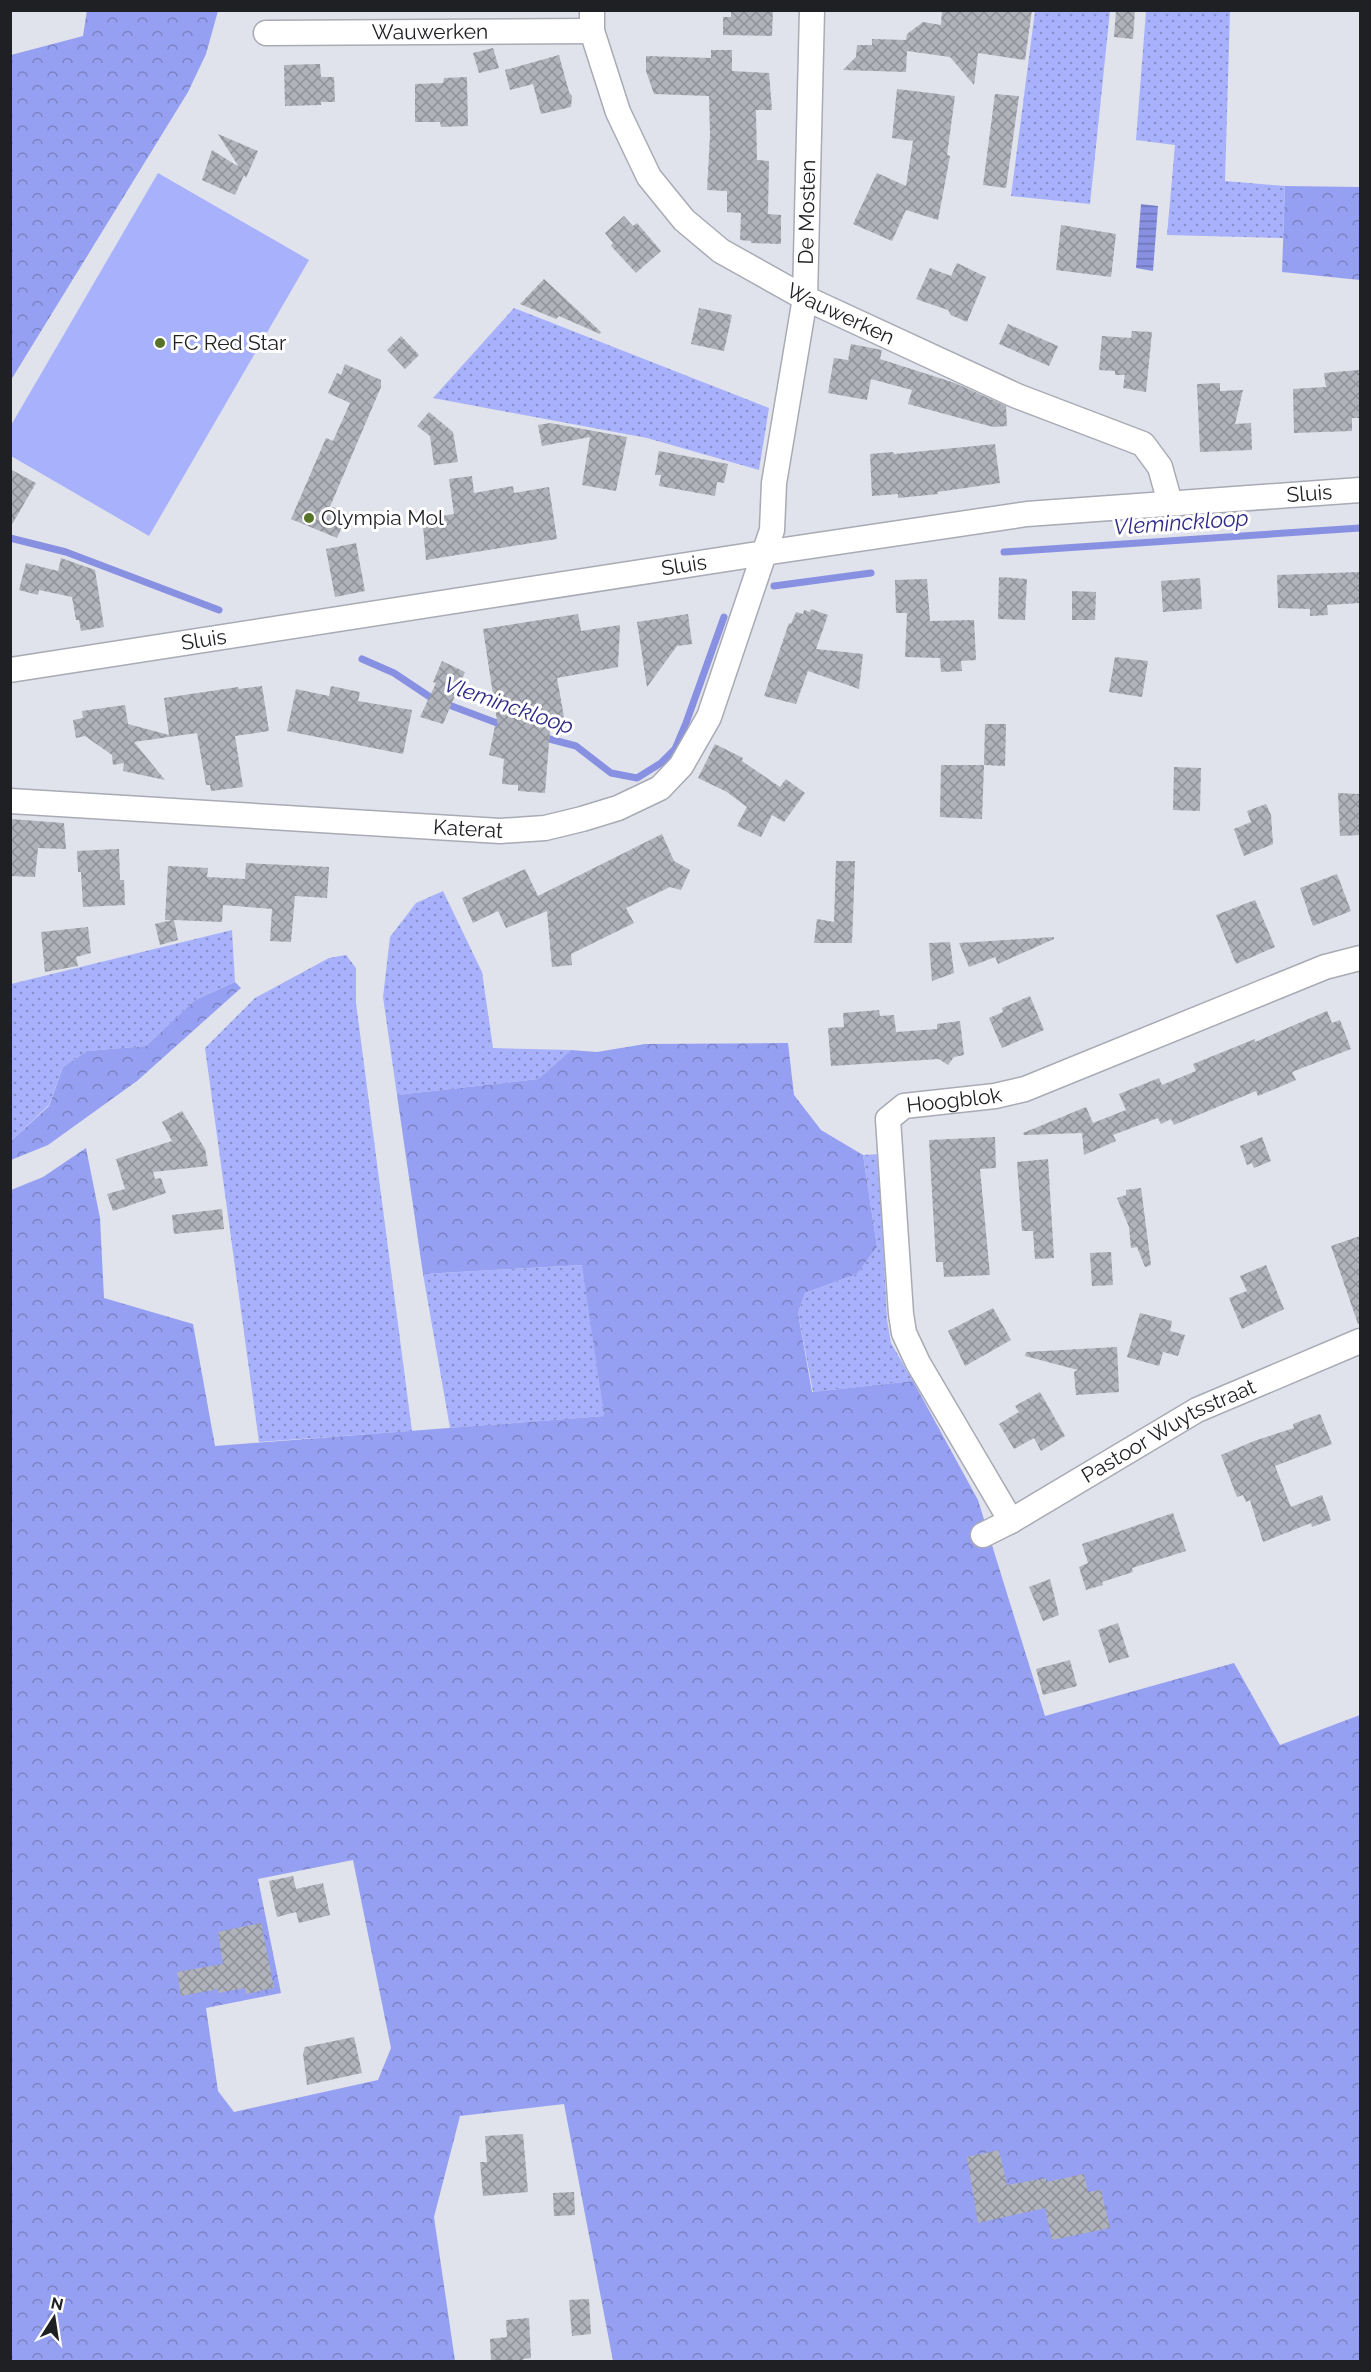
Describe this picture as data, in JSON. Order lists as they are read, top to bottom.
{
  "streets": {
    "street": [
      "Wauwerken",
      "De Mosten",
      "Sluis",
      "Katerat",
      "Hoogblok",
      "Pastoor Wuytsstraat"
    ]
  },
  "crossings": [
    ["Wauwerken", "De Mosten"],
    ["Wauwerken", "Sluis"],
    ["De Mosten", "Sluis"],
    ["De Mosten", "Katerat"],
    ["Sluis", "Katerat"],
    ["Hoogblok", "Pastoor Wuytsstraat"]
  ],
  "water": ["Vleminckloop"],
  "places": ["FC Red Star", "Olympia Mol"],
  "north": "top"
}
